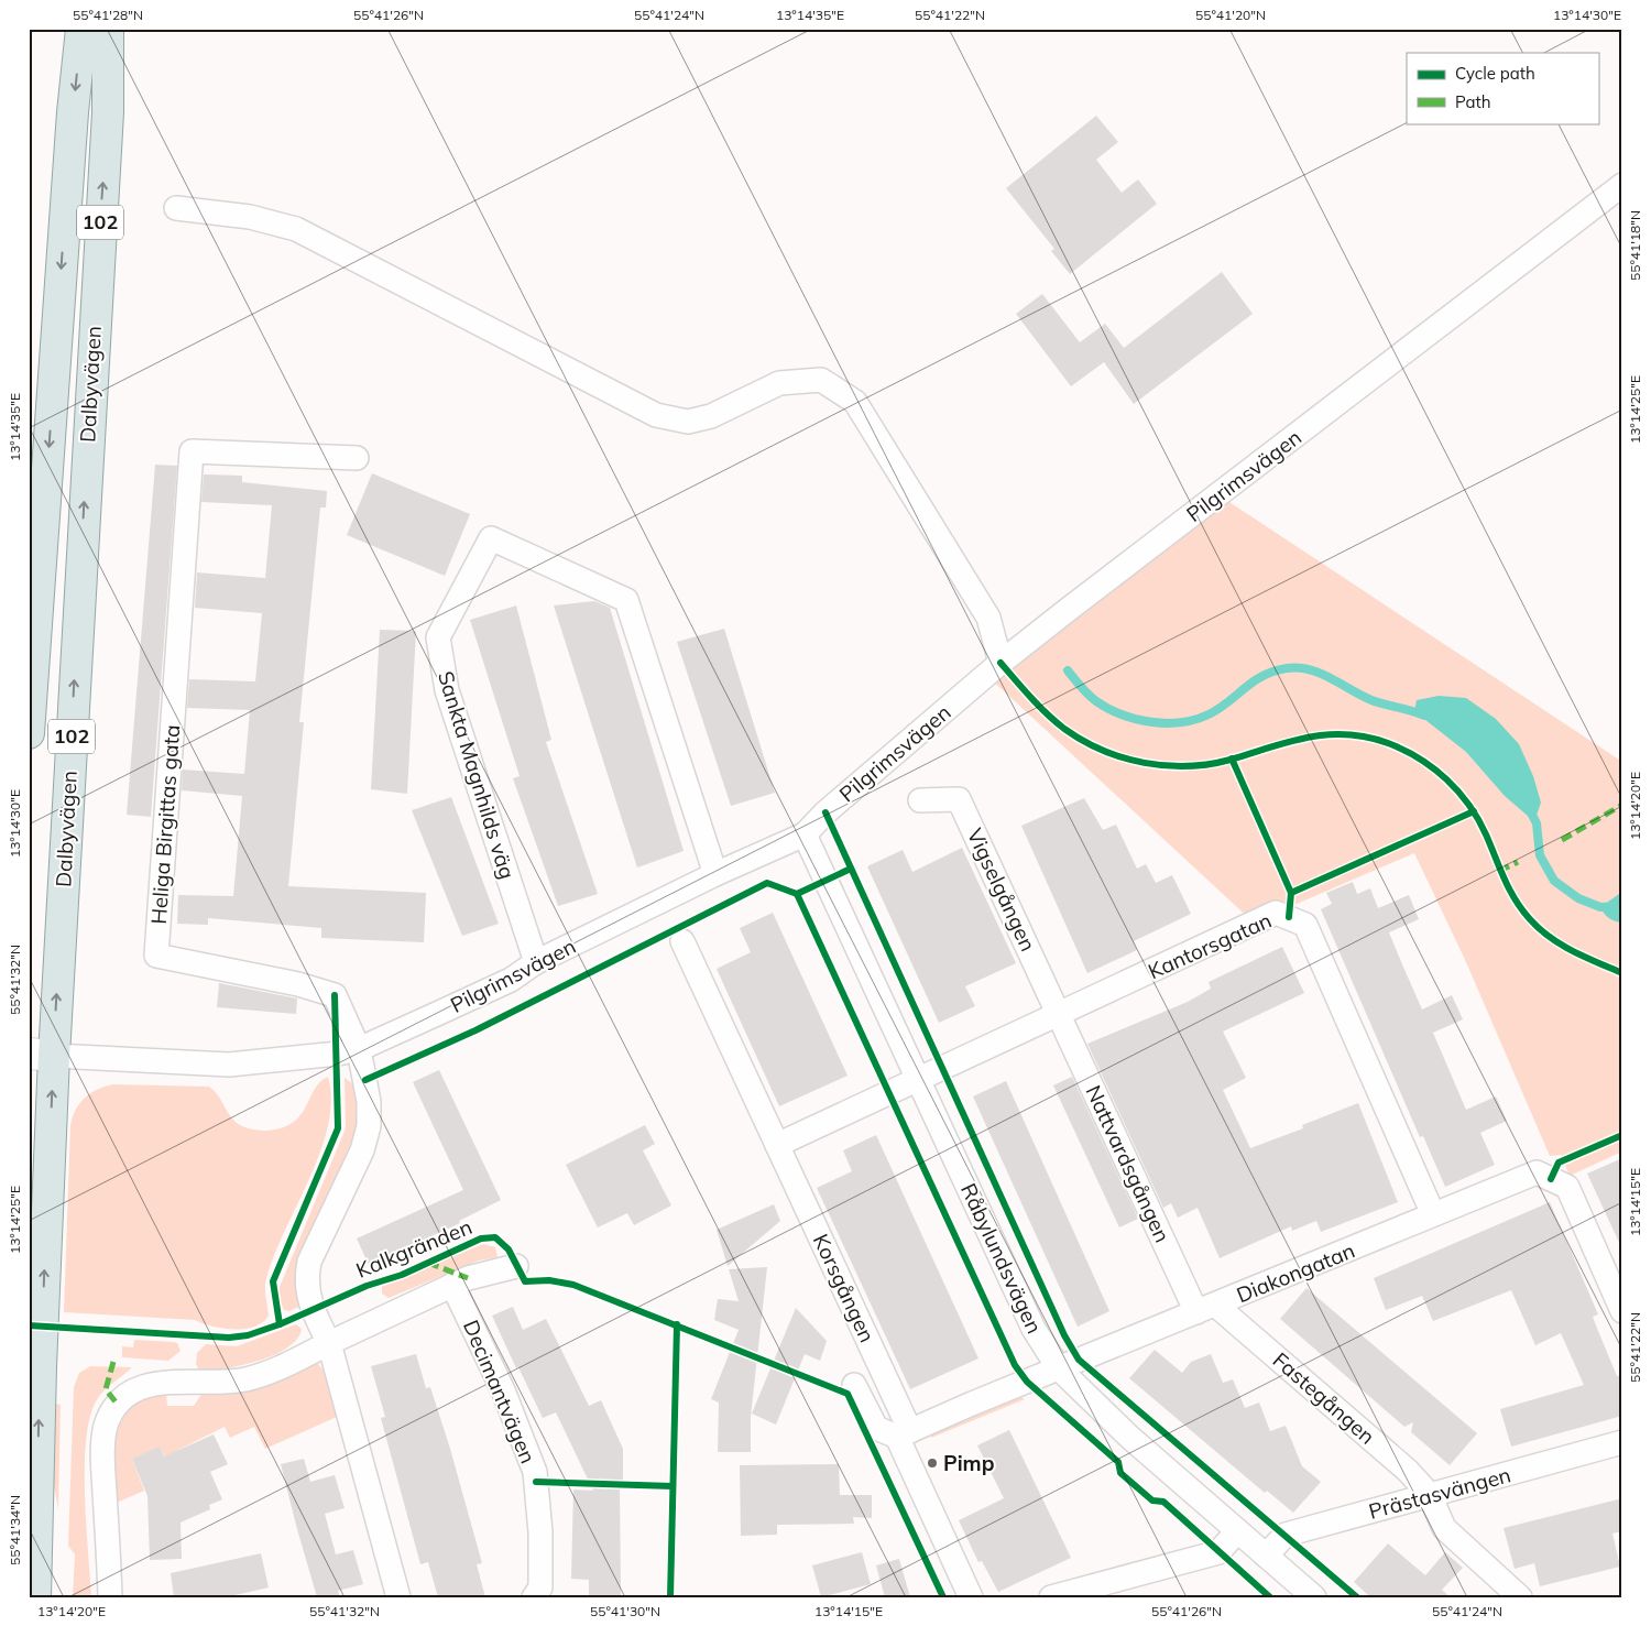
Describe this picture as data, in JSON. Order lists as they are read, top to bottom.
{
  "streets": {
    "main road": ["102", "Dalbyvägen"],
    "street": [
      "Pilgrimsvägen",
      "Sankta Magnhilds väg",
      "Heliga Birgittas gata",
      "Vigselgången",
      "Kantorsgatan",
      "Nattvardsgången",
      "Råbylundsvägen",
      "Diakongatan",
      "Korsgången",
      "Decimantvägen",
      "Fastegången",
      "Prästasvängen"
    ],
    "cycle path": ["Kalkgränden"]
  },
  "crossings": [
    ["Dalbyvägen", "Pilgrimsvägen"],
    ["Pilgrimsvägen", "Sankta Magnhilds väg"],
    ["Pilgrimsvägen", "Heliga Birgittas gata"],
    ["Pilgrimsvägen", "Råbylundsvägen"],
    ["Vigselgången", "Kantorsgatan"],
    ["Vigselgången", "Nattvardsgången"],
    ["Kantorsgatan", "Nattvardsgången"],
    ["Kantorsgatan", "Råbylundsvägen"],
    ["Kantorsgatan", "Diakongatan"],
    ["Nattvardsgången", "Diakongatan"],
    ["Nattvardsgången", "Fastegången"],
    ["Råbylundsvägen", "Diakongatan"],
    ["Råbylundsvägen", "Prästasvängen"],
    ["Diakongatan", "Korsgången"],
    ["Diakongatan", "Fastegången"],
    ["Fastegången", "Prästasvängen"]
  ],
  "places": ["Pimp"],
  "legend": ["Cycle path", "Path"],
  "coordinates": [
    "55°41'28\"N",
    "55°41'26\"N",
    "55°41'24\"N",
    "13°14'35\"E",
    "55°41'22\"N",
    "55°41'20\"N",
    "13°14'30\"E",
    "55°41'18\"N",
    "13°14'25\"E",
    "13°14'20\"E",
    "55°41'32\"N",
    "13°14'15\"E",
    "55°41'34\"N",
    "55°41'30\"N"
  ]
}
